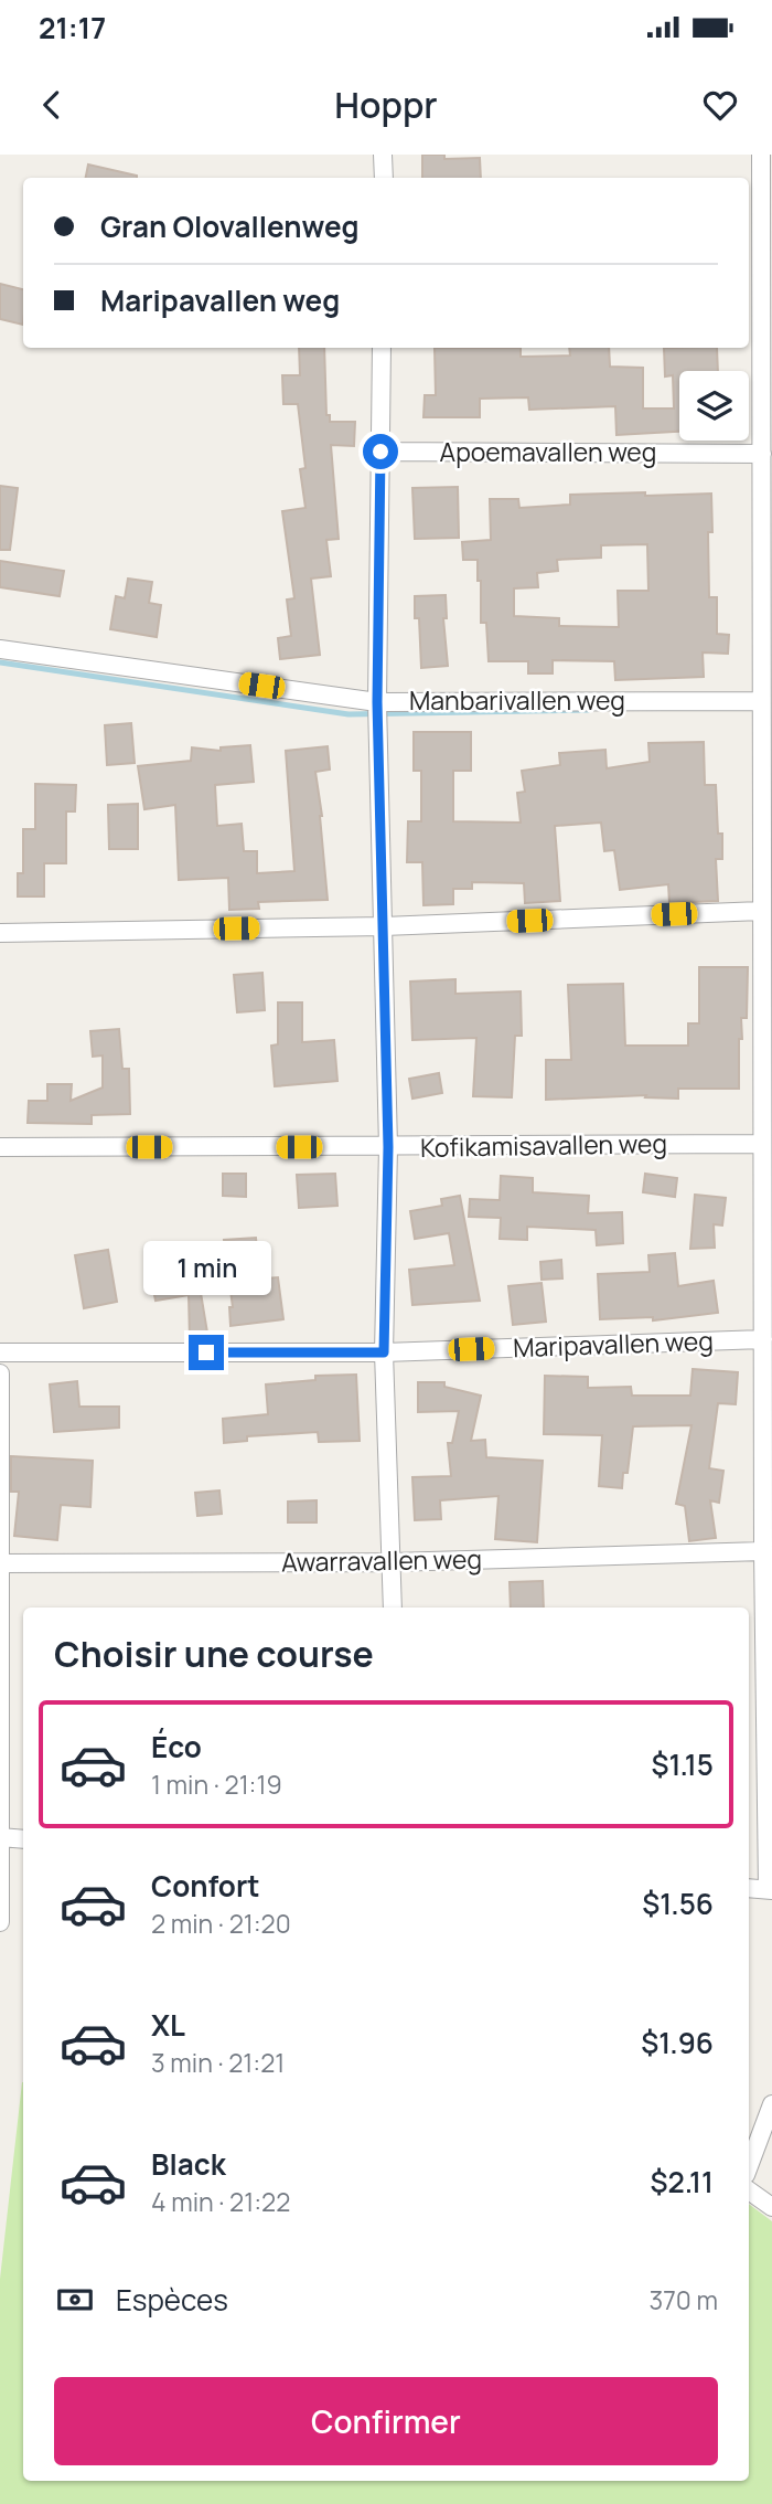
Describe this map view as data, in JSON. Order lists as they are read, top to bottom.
{
  "streets": {
    "street": [
      "Apoemavallen weg",
      "Manbarivallen weg",
      "Kofikamisavallen weg",
      "Maripavallen weg",
      "Awarravallen weg"
    ]
  },
  "page": {
    "status": "21:17",
    "header": "Hoppr",
    "banner": ["Gran Olovallenweg", "Maripavallen weg"],
    "bubble": "1 min",
    "heading": "Choisir une course",
    "list": [
      {
        "name": "Éco",
        "note": "1 min · 21:19",
        "value": "$1.15"
      },
      {
        "name": "Confort",
        "note": "2 min · 21:20",
        "value": "$1.56"
      },
      {
        "name": "XL",
        "note": "3 min · 21:21",
        "value": "$1.96"
      },
      {
        "name": "Black",
        "note": "4 min · 21:22",
        "value": "$2.11"
      }
    ],
    "pay": ["Espèces", "370 m"],
    "buttons": "Confirmer"
  }
}
